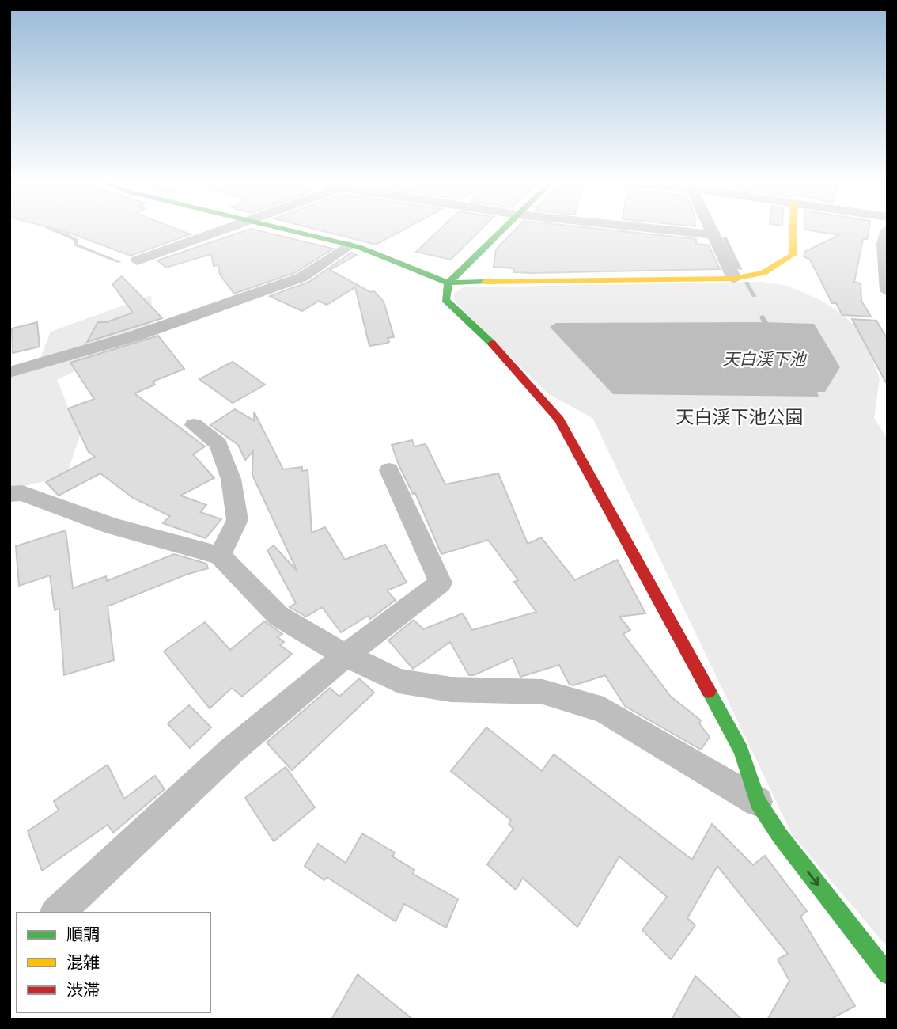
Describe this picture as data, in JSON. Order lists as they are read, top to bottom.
{
  "water": ["天白渓下池"],
  "parks": ["天白渓下池公園"],
  "legend": ["順調", "混雑", "渋滞"]
}
